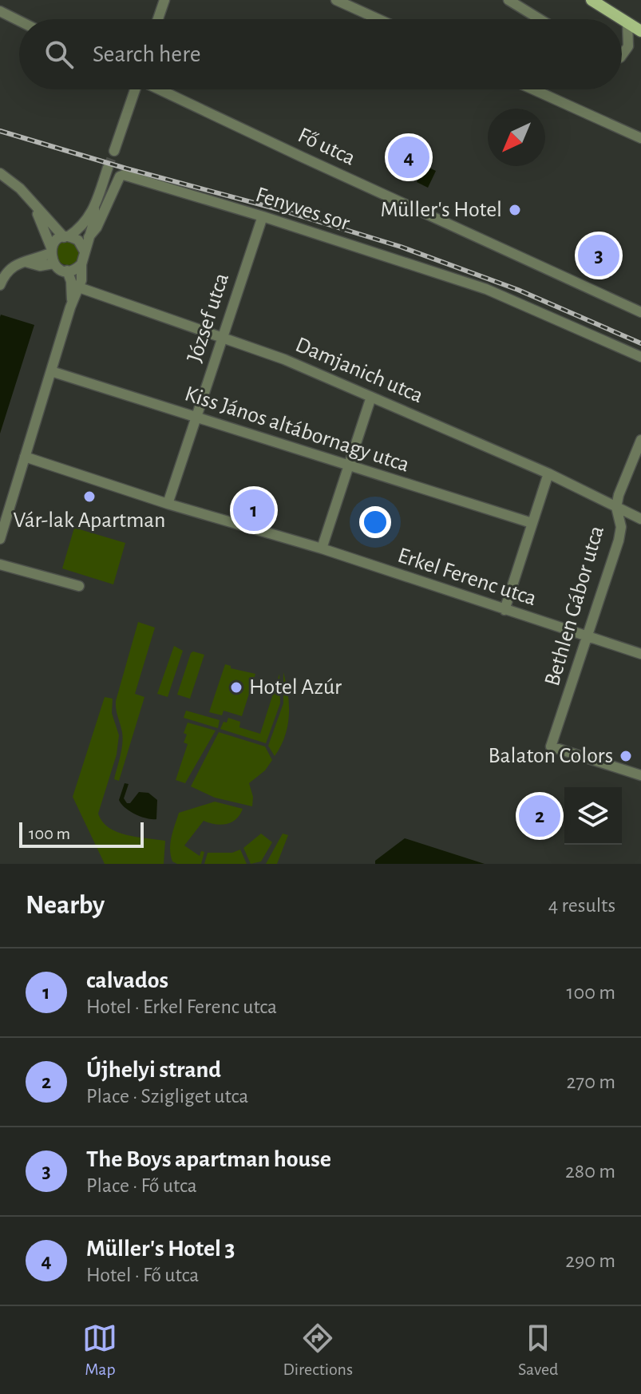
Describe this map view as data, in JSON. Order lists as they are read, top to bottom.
{
  "streets": {
    "street": [
      "Fő utca",
      "Fenyves sor",
      "József utca",
      "Damjanich utca",
      "Kiss János altábornagy utca",
      "Erkel Ferenc utca",
      "Bethlen Gábor utca"
    ]
  },
  "crossings": [
    ["Fenyves sor", "József utca"],
    ["József utca", "Damjanich utca"],
    ["József utca", "Kiss János altábornagy utca"],
    ["József utca", "Erkel Ferenc utca"],
    ["Damjanich utca", "Bethlen Gábor utca"],
    ["Erkel Ferenc utca", "Bethlen Gábor utca"]
  ],
  "places": [
    "Müller's Hotel",
    "Vár-lak Apartman",
    "Hotel Azúr",
    "Balaton Colors"
  ],
  "scale_bar": "100 m",
  "north": "bottom left",
  "page": {
    "search": "Search here",
    "pins": [
      "4",
      "3",
      "1",
      "2"
    ],
    "scale": "100 m",
    "heading": ["Nearby", "4 results"],
    "list": [
      {
        "mark": "1",
        "name": "calvados",
        "note": "Hotel · Erkel Ferenc utca",
        "value": "100 m"
      },
      {
        "mark": "2",
        "name": "Újhelyi strand",
        "note": "Place · Szigliget utca",
        "value": "270 m"
      },
      {
        "mark": "3",
        "name": "The Boys apartman house",
        "note": "Place · Fő utca",
        "value": "280 m"
      },
      {
        "mark": "4",
        "name": "Müller's Hotel 3",
        "note": "Hotel · Fő utca",
        "value": "290 m"
      }
    ],
    "nav": ["Map", "Directions", "Saved"]
  }
}
